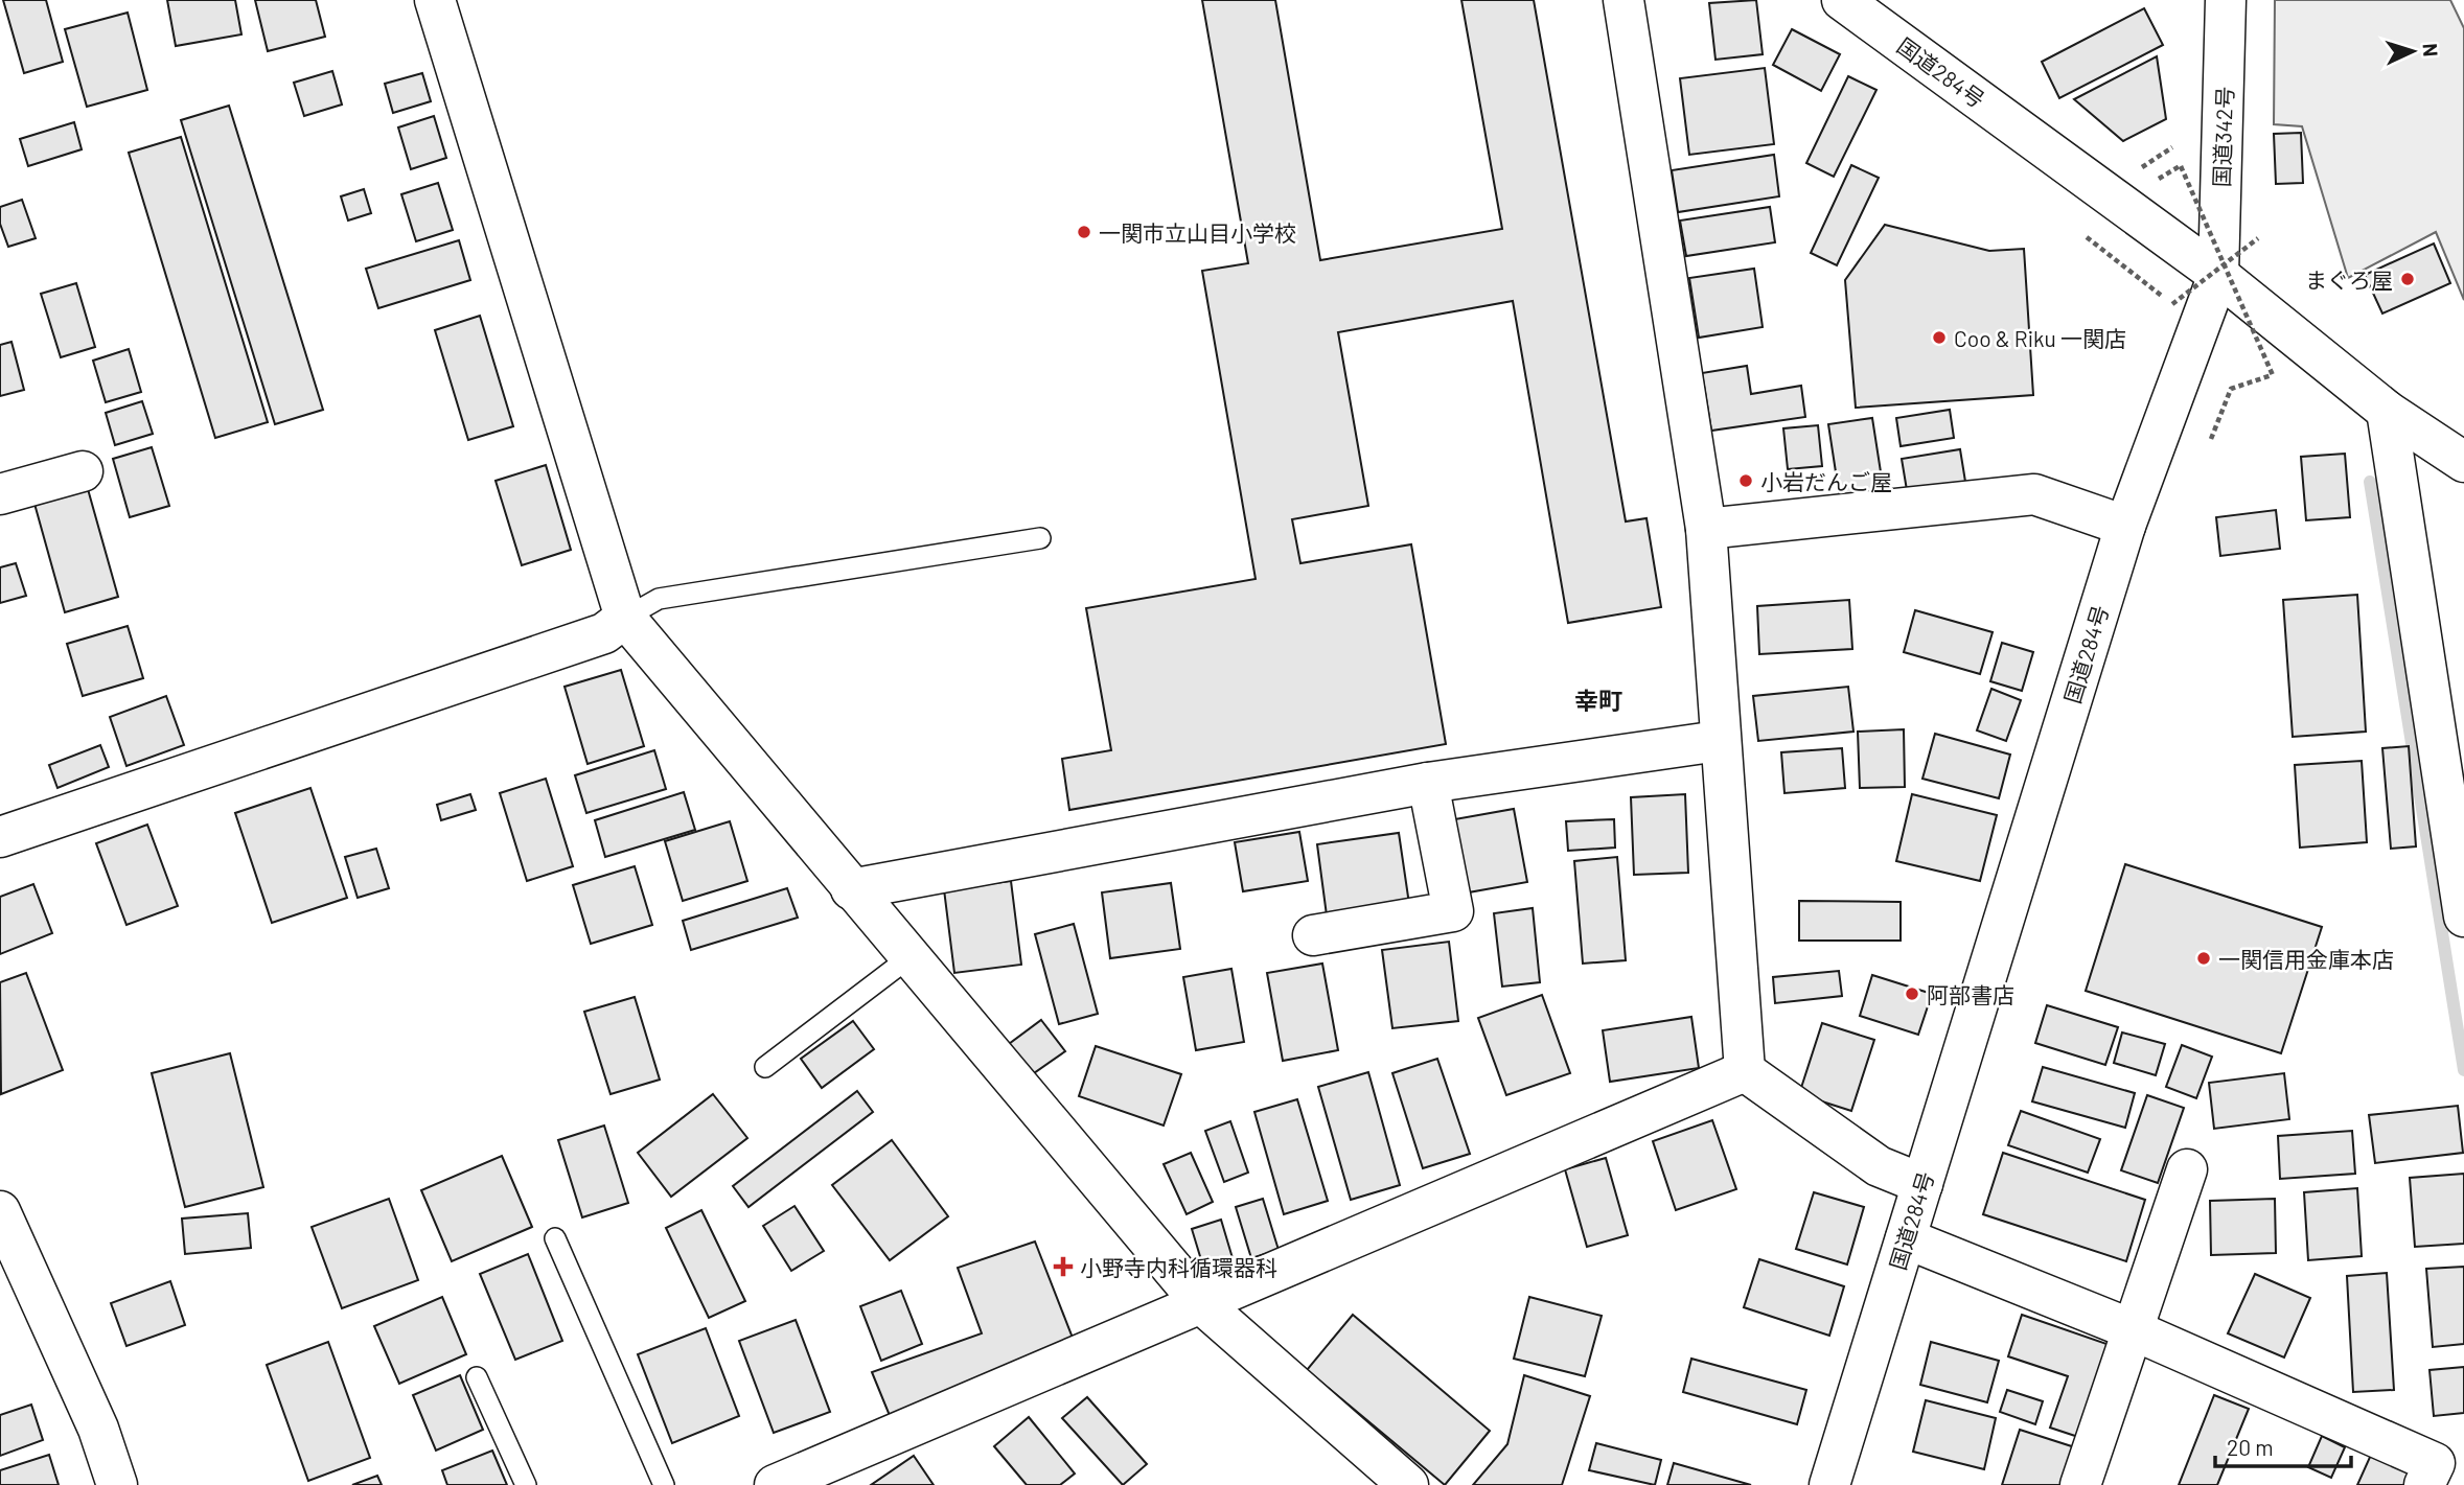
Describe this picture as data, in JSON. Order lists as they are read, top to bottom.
{
  "streets": {
    "main road": ["国道284号", "国道342号"]
  },
  "crossings": [
    ["国道284号", "国道342号"]
  ],
  "districts": ["幸町"],
  "places": {
    "other": [
      "一関市立山目小学校",
      "まぐろ屋",
      "Coo & Riku 一関店",
      "小岩だんご屋",
      "一関信用金庫本店",
      "阿部書店"
    ],
    "health": ["小野寺内科循環器科"]
  },
  "scale_bar": "20 m",
  "north": "right"
}
